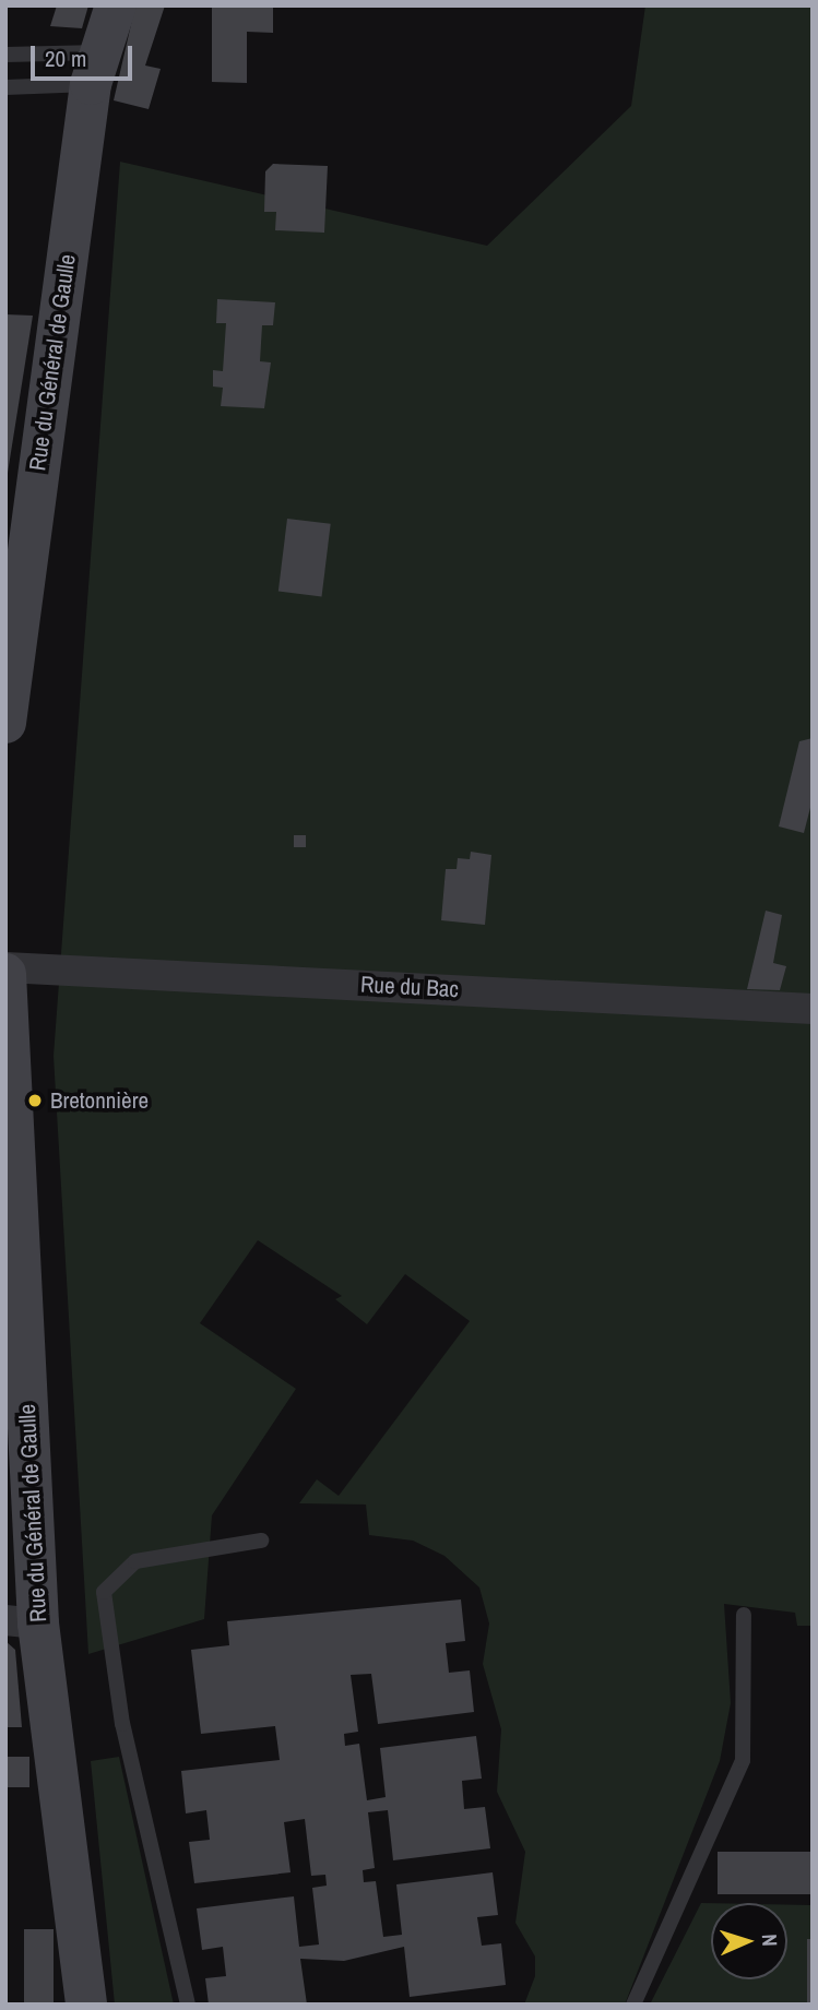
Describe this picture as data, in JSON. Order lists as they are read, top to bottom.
{
  "streets": {
    "main road": ["Rue du Général de Gaulle"],
    "street": ["Rue du Bac"]
  },
  "places": ["Bretonnière"],
  "scale_bar": "20 m",
  "north": "right"
}
